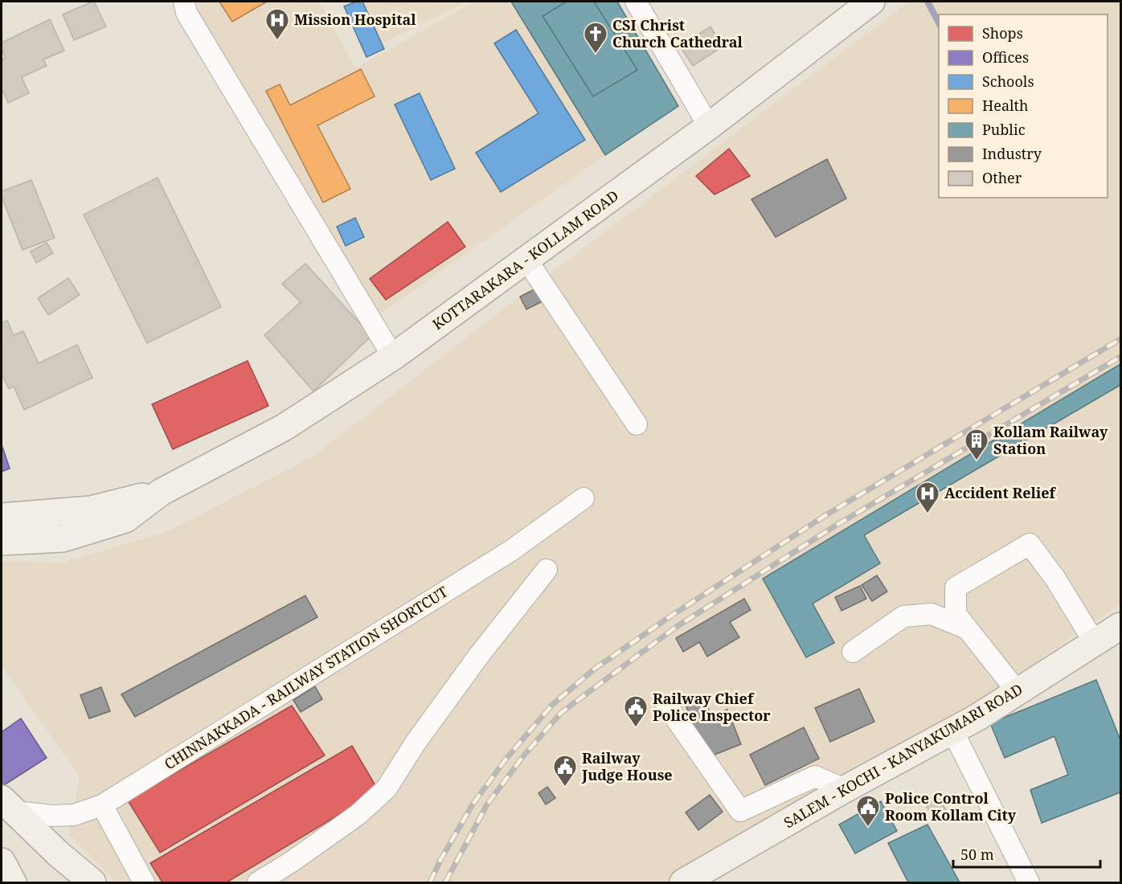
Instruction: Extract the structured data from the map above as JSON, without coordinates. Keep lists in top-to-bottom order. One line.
{"streets":{"main road":["KOTTARAKARA - KOLLAM ROAD","SALEM - KOCHI - KANYAKUMARI ROAD"],"street":["CHINNAKKADA - RAILWAY STATION SHORTCUT"]},"places":{"hospital":["Mission Hospital","Accident Relief"],"church":["CSI Christ Church Cathedral"],"building":["Kollam Railway Station"],"public building":["Railway Chief Police Inspector","Railway Judge House","Police Control Room Kollam City"]},"legend":["Shops","Offices","Schools","Health","Public","Industry","Other"],"scale_bar":"50 m"}
